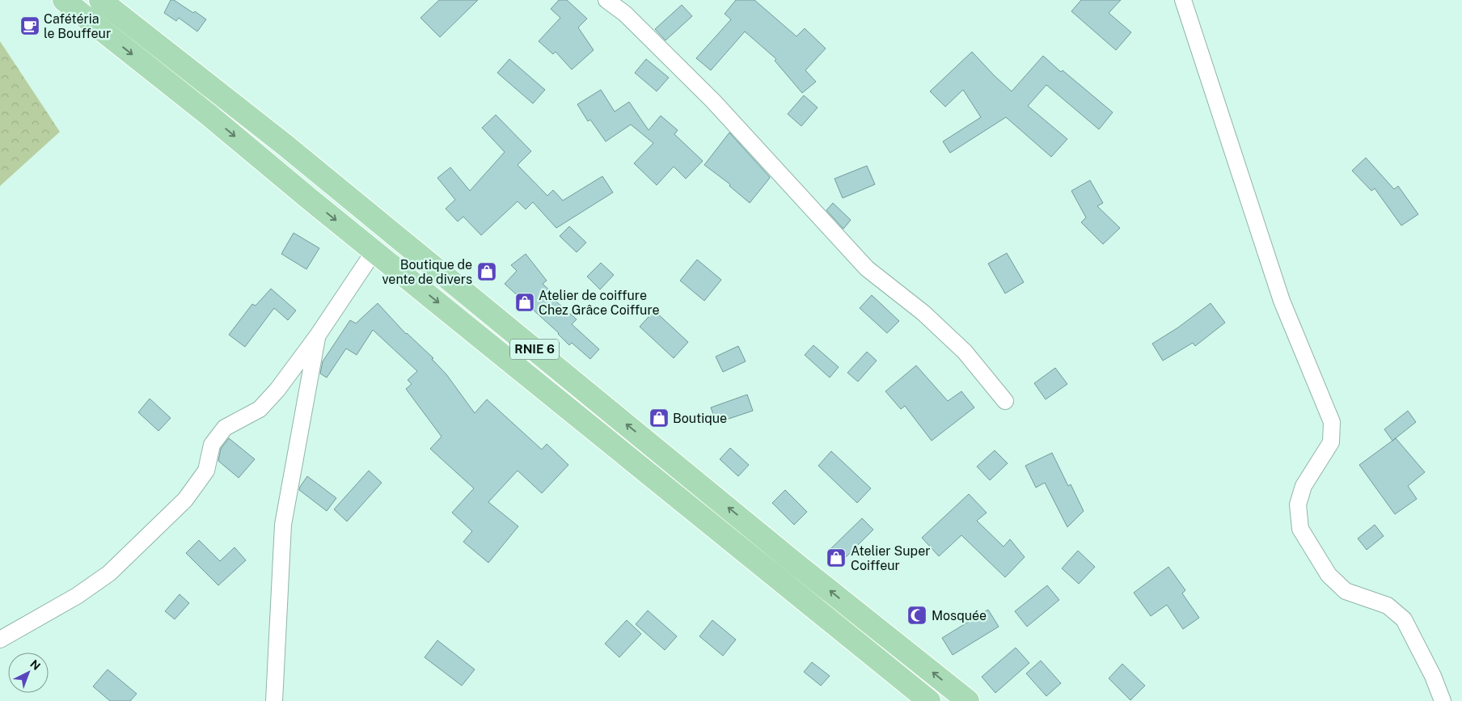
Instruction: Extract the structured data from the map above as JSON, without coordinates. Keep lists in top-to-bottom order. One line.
{"streets":{"main road":["RNIE 6"]},"places":{"cafe":["Cafétéria le Bouffeur"],"shop":["Boutique de vente de divers","Atelier de coiffure Chez Grâce Coiffure","Boutique","Atelier Super Coiffeur"],"mosque":["Mosquée"]},"north":"top right"}
